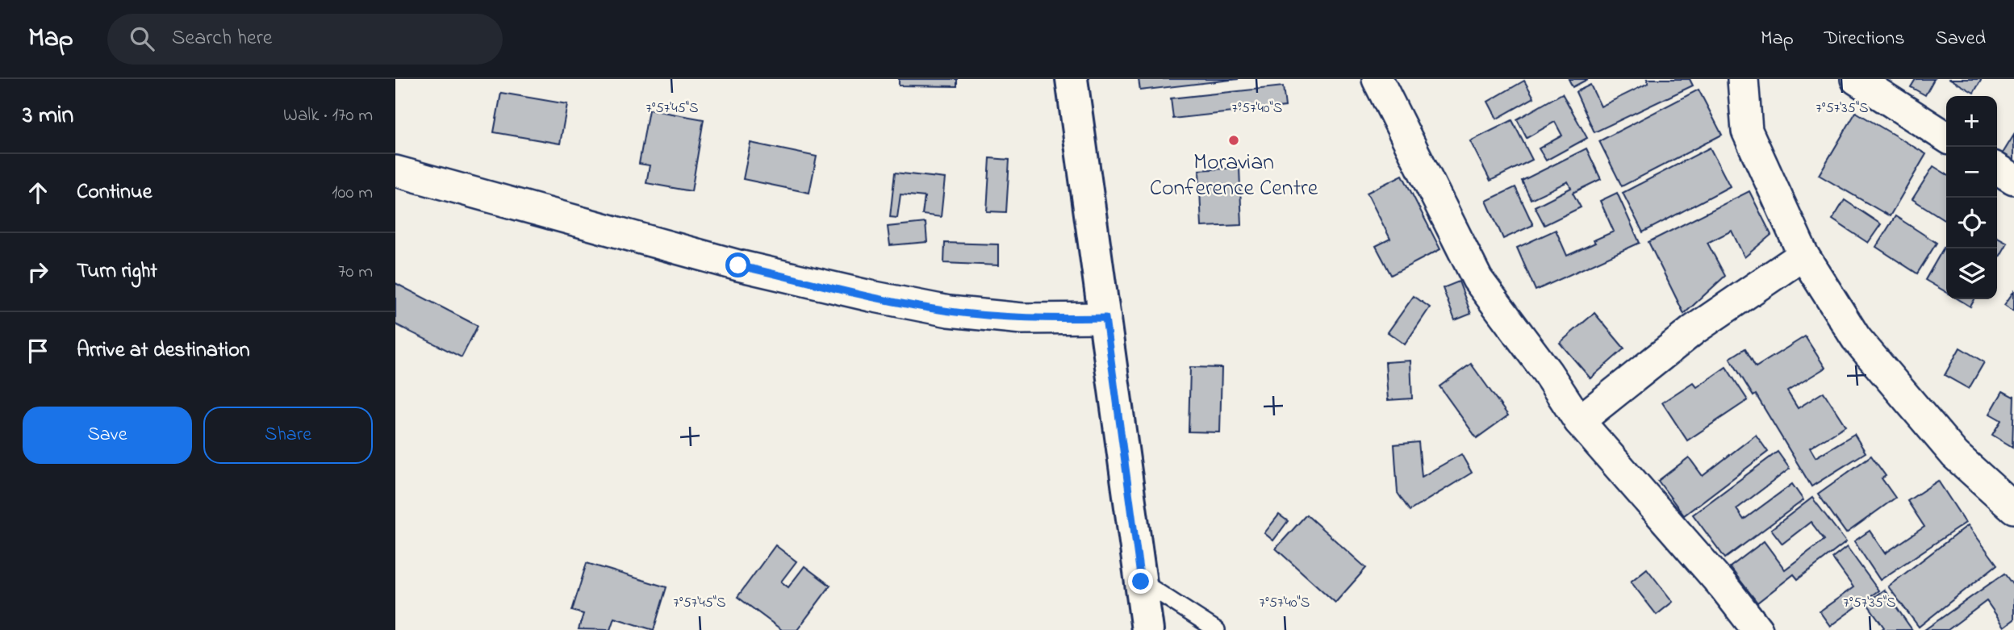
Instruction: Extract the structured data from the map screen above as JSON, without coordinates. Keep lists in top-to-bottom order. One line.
{"places":["Moravian Conference Centre"],"page":{"header":"Map","search":"Search here","nav":["Map","Directions","Saved"],"heading":["3 min","Walk · 170 m"],"map_buttons":["+","−"],"list":[["Continue","100 m"],["Turn right","70 m"],"Arrive at destination"],"buttons":["Save","Share"]},"coordinates":["7°57'45\"S","7°57'40\"S","7°57'35\"S"]}
